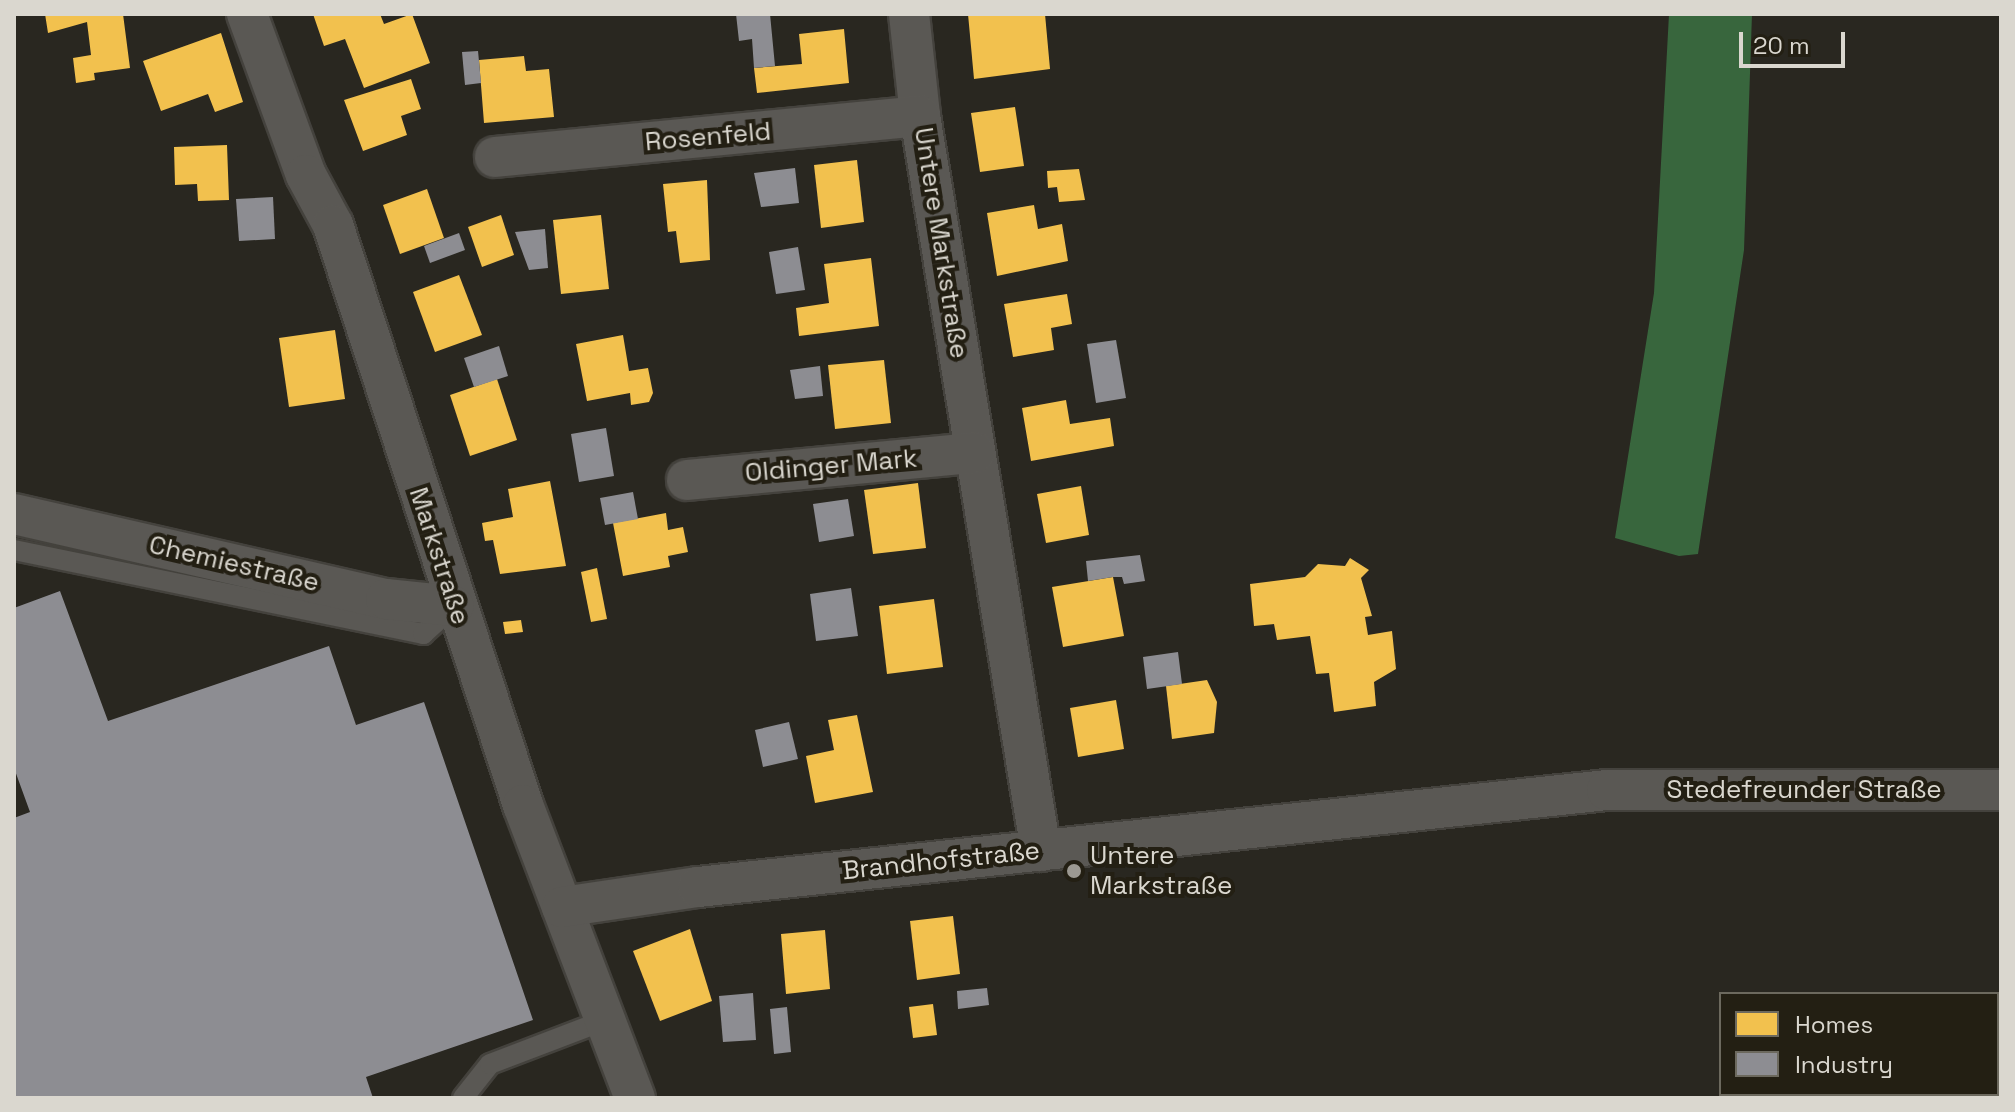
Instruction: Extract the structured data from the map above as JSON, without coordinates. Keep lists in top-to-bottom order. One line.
{"streets":{"street":["Rosenfeld","Untere Markstraße","Oldinger Mark","Markstraße","Chemiestraße","Stedefreunder Straße","Brandhofstraße"]},"crossings":[["Rosenfeld","Untere Markstraße"],["Untere Markstraße","Oldinger Mark"],["Untere Markstraße","Brandhofstraße"],["Markstraße","Chemiestraße"],["Markstraße","Brandhofstraße"],["Stedefreunder Straße","Brandhofstraße"]],"places":["Untere Markstraße"],"legend":["Homes","Industry"],"scale_bar":"20 m"}
